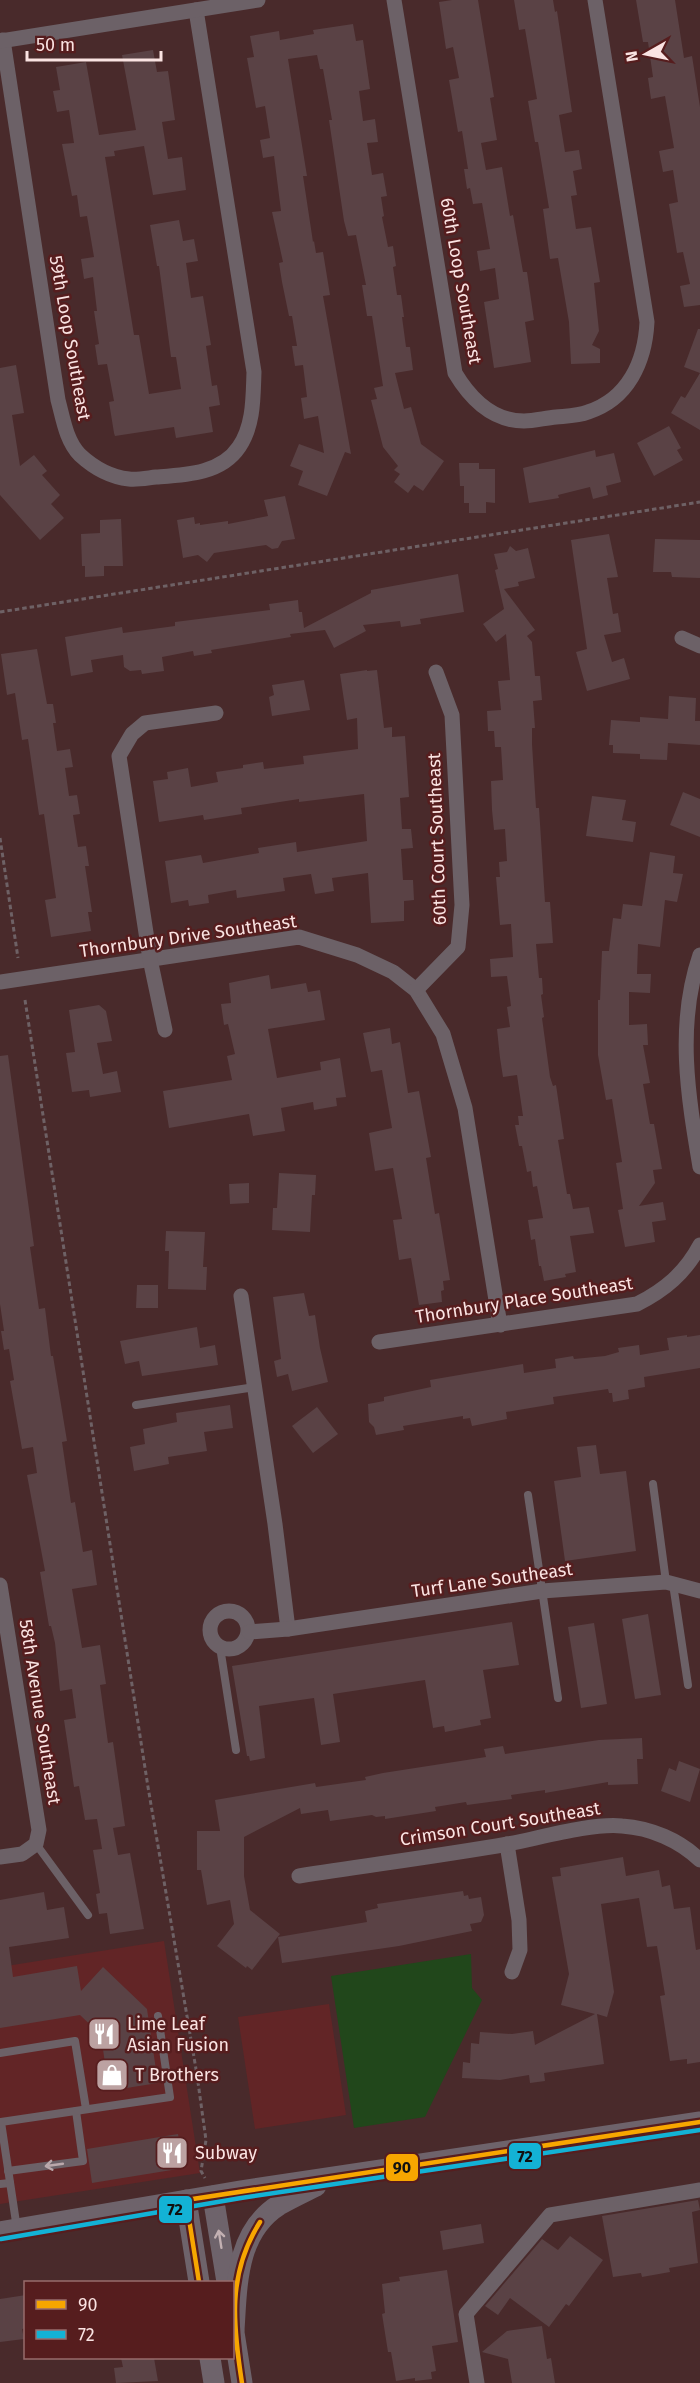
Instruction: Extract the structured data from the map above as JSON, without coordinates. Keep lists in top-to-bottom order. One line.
{"streets":{"street":["60th Loop Southeast","59th Loop Southeast","60th Court Southeast","Thornbury Drive Southeast","Thornbury Place Southeast","Turf Lane Southeast","58th Avenue Southeast","Crimson Court Southeast"]},"crossings":[["60th Court Southeast","Thornbury Drive Southeast"],["Thornbury Drive Southeast","Thornbury Place Southeast"]],"places":{"restaurant":["Lime Leaf Asian Fusion","Subway"],"shop":["T Brothers"]},"lines":["transit line 90","transit line 72"],"legend":["90","72"],"scale_bar":"50 m","north":"left"}
